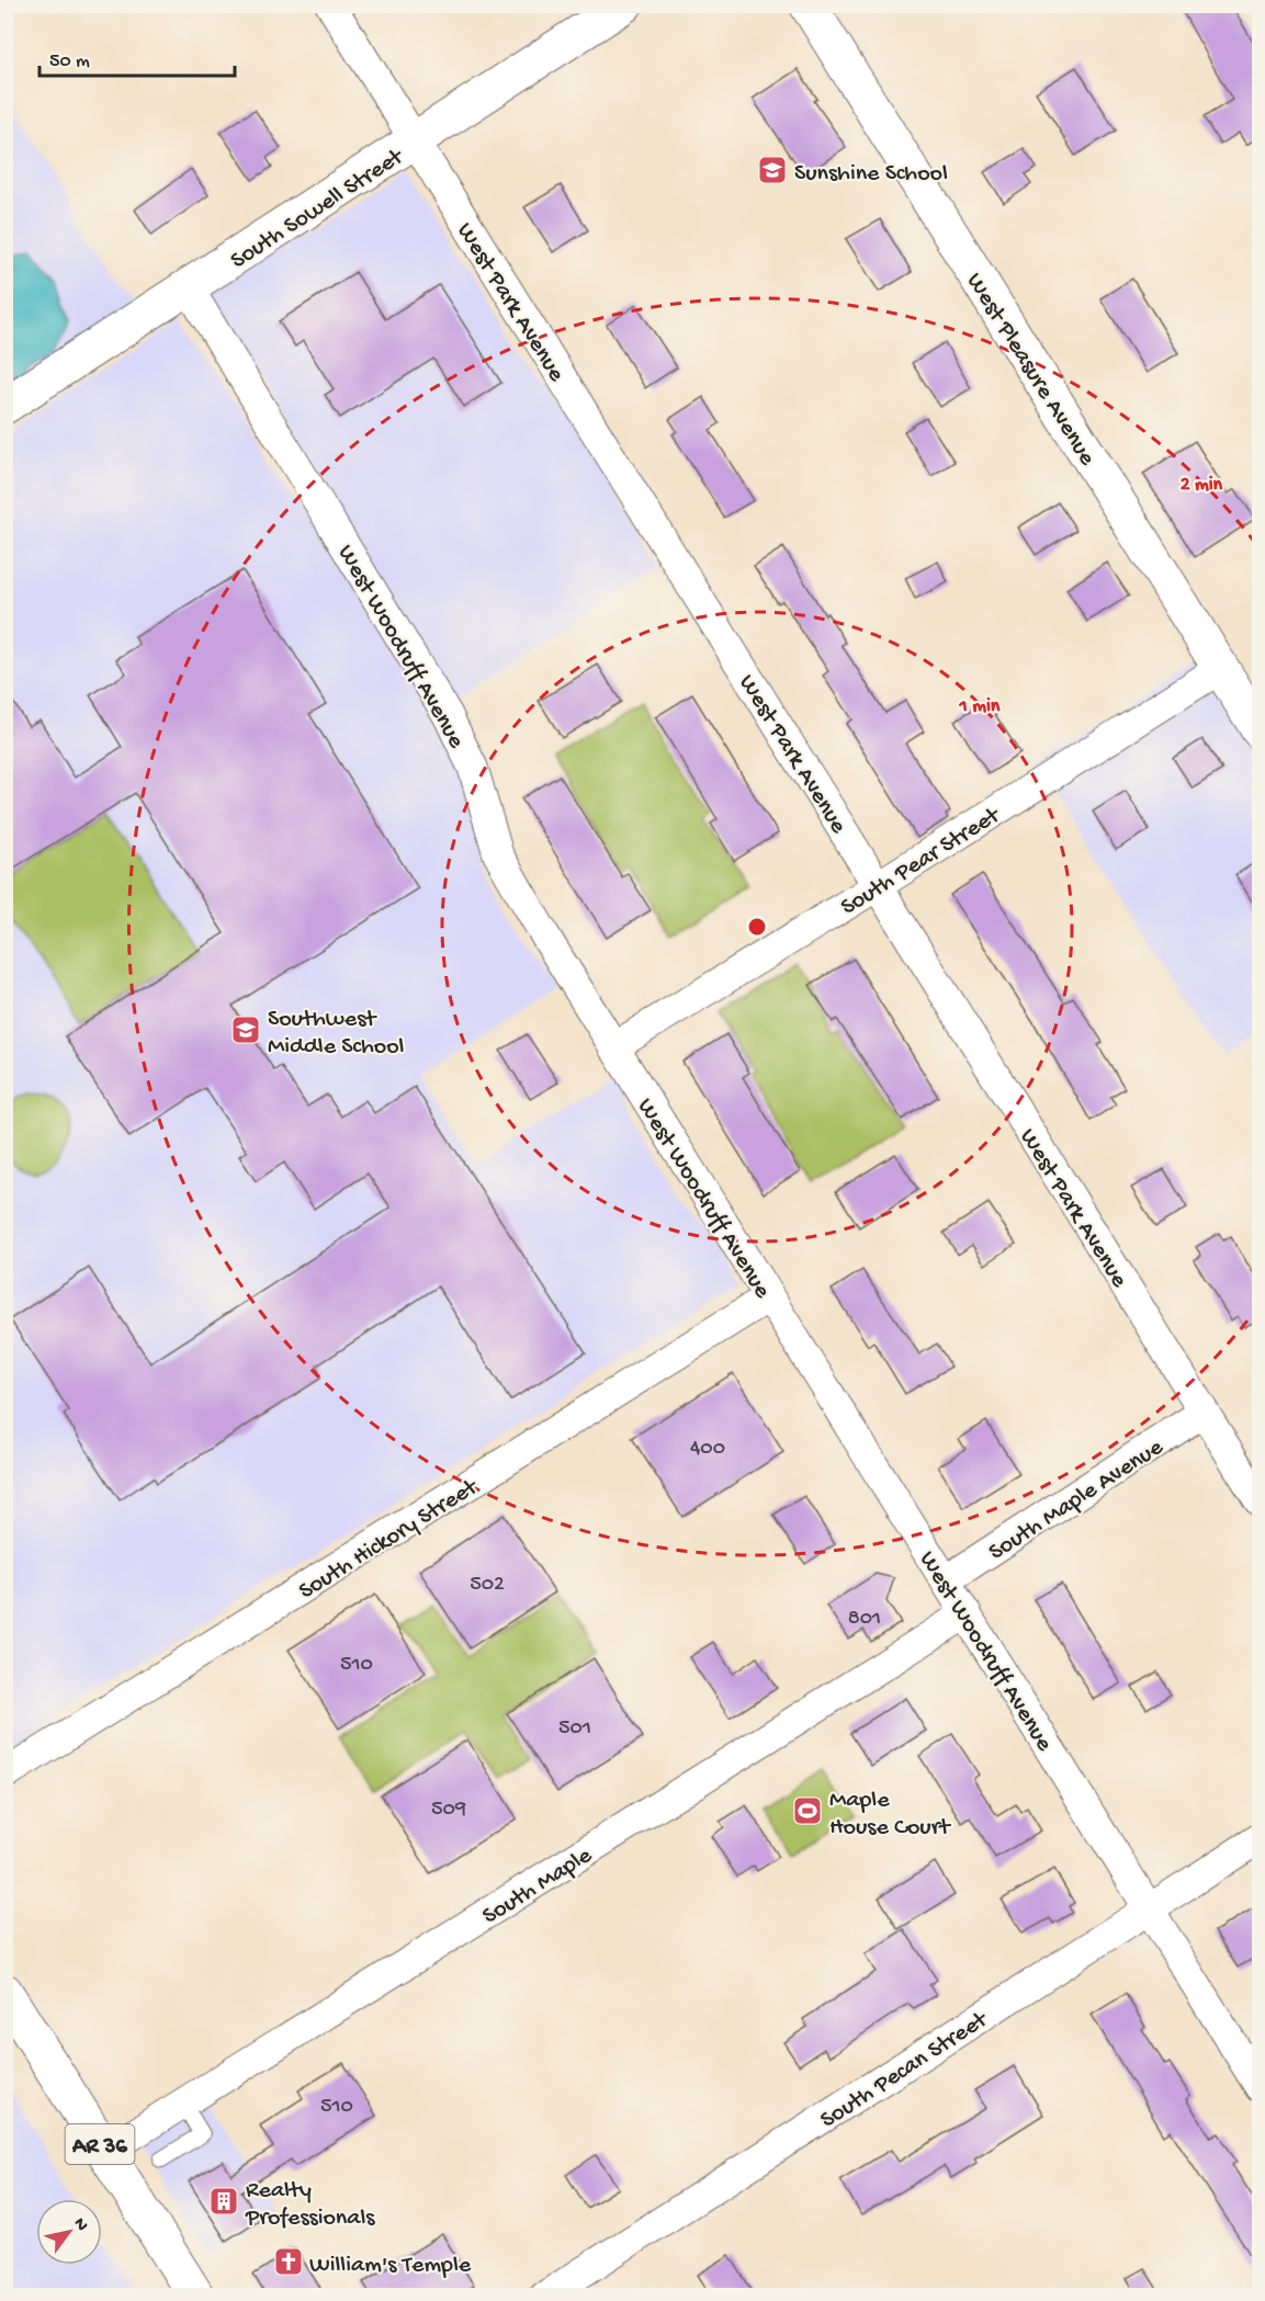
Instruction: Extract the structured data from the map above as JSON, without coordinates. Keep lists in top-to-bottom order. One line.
{"streets":{"street":["South Sowell Street","West Park Avenue","West Pleasure Avenue","West Woodruff Avenue","South Pear Street","South Maple Avenue","South Hickory Street","South Maple","South Pecan Street","AR 36"]},"crossings":[["South Sowell Street","West Park Avenue"],["South Sowell Street","West Woodruff Avenue"],["West Park Avenue","South Pear Street"],["West Park Avenue","South Maple Avenue"],["West Pleasure Avenue","South Pear Street"],["West Woodruff Avenue","South Pear Street"],["West Woodruff Avenue","South Maple Avenue"],["West Woodruff Avenue","South Hickory Street"],["West Woodruff Avenue","South Maple"],["West Woodruff Avenue","South Pecan Street"],["South Maple","AR 36"]],"places":{"school or university":["Sunshine School","Southwest Middle School"],"sports":["Maple House Court"],"building":["Realty Professionals"],"church":["William's Temple"]},"house_numbers":["400","502","801","510","501","509","510"],"scale_bar":"50 m","north":"top right","rings":["2 min","1 min"]}
